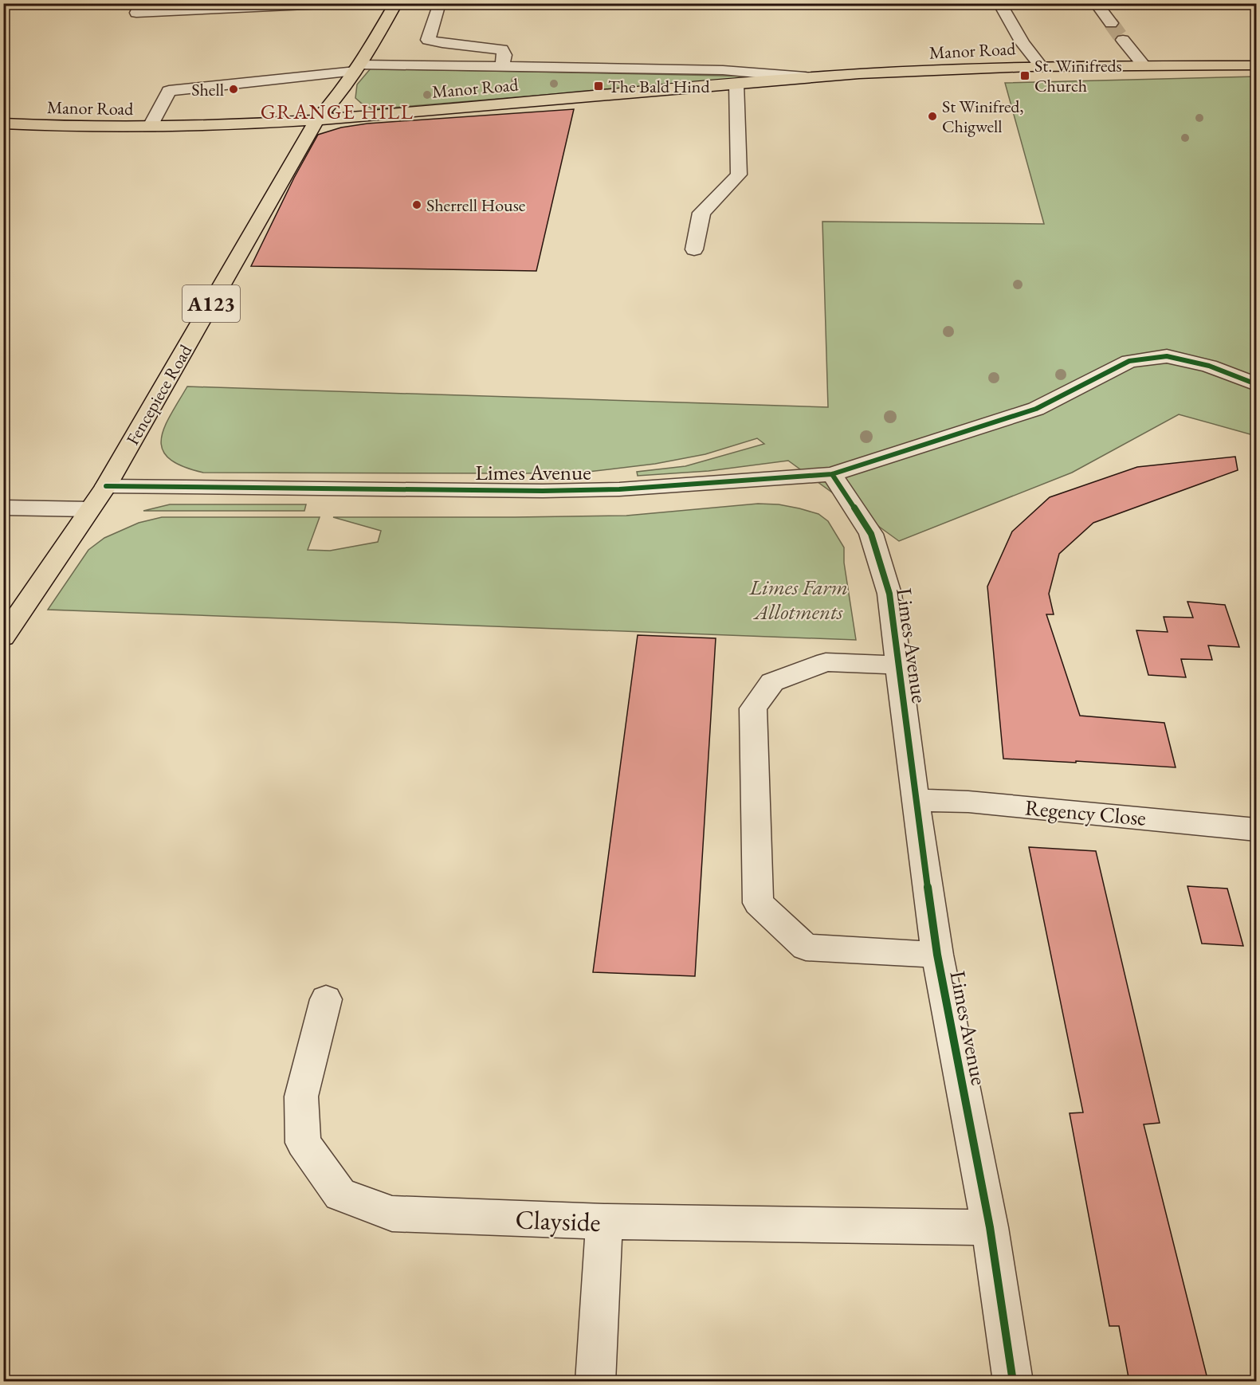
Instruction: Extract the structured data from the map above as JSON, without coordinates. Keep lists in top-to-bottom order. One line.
{"streets":{"main road":["Manor Road","A123","Fencepiece Road"],"street":["Limes Avenue","Regency Close","Clayside"]},"crossings":[["Manor Road","A123"],["Manor Road","Fencepiece Road"],["A123","Fencepiece Road"],["Fencepiece Road","Limes Avenue"],["Limes Avenue","Regency Close"],["Limes Avenue","Clayside"]],"districts":["GRANGE HILL"],"parks":["Limes Farm Allotments"],"places":{"transit":["St. Winifreds Church","The Bald Hind"],"other":["Shell","St Winifred, Chigwell","Sherrell House"]}}
